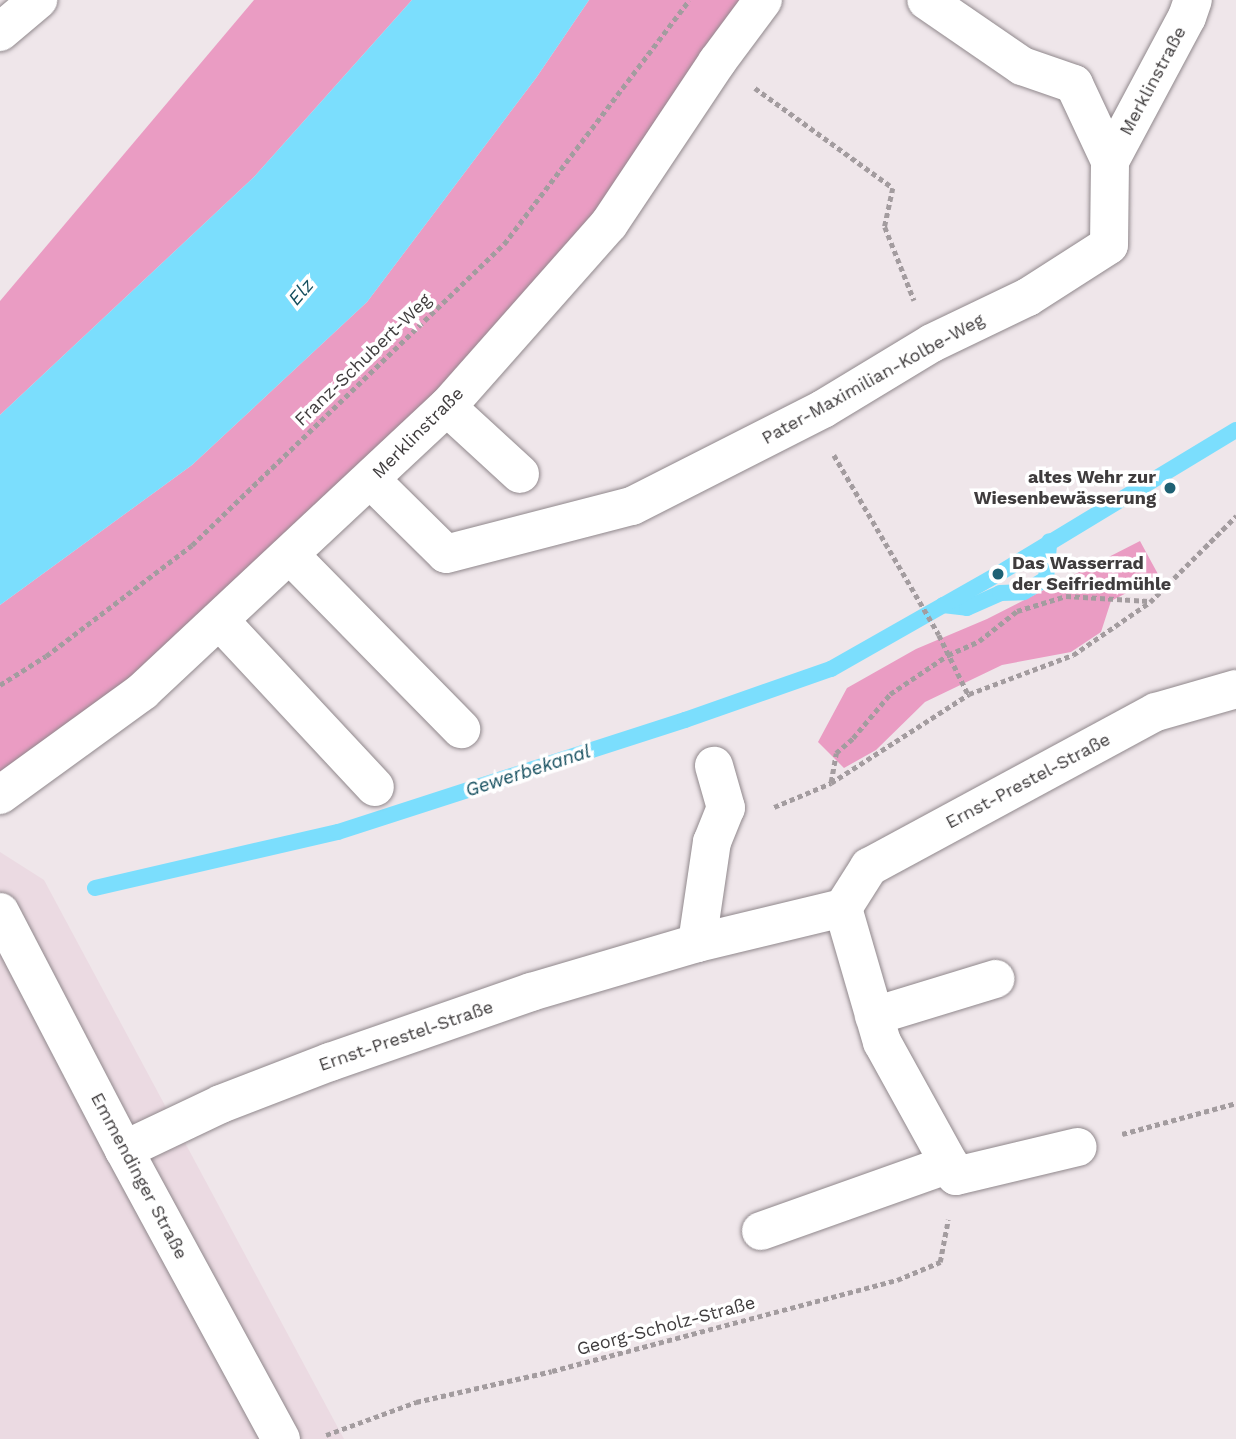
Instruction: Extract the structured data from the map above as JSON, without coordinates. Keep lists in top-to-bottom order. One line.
{"streets":{"street":["Merklinstraße","Pater-Maximilian-Kolbe-Weg","Ernst-Prestel-Straße","Emmendinger Straße"],"path":["Franz-Schubert-Weg","Georg-Scholz-Straße"]},"crossings":[["Merklinstraße","Pater-Maximilian-Kolbe-Weg"],["Ernst-Prestel-Straße","Emmendinger Straße"]],"water":["Elz","Gewerbekanal"],"places":["altes Wehr zur Wiesenbewässerung","Das Wasserrad der Seifriedmühle"]}
